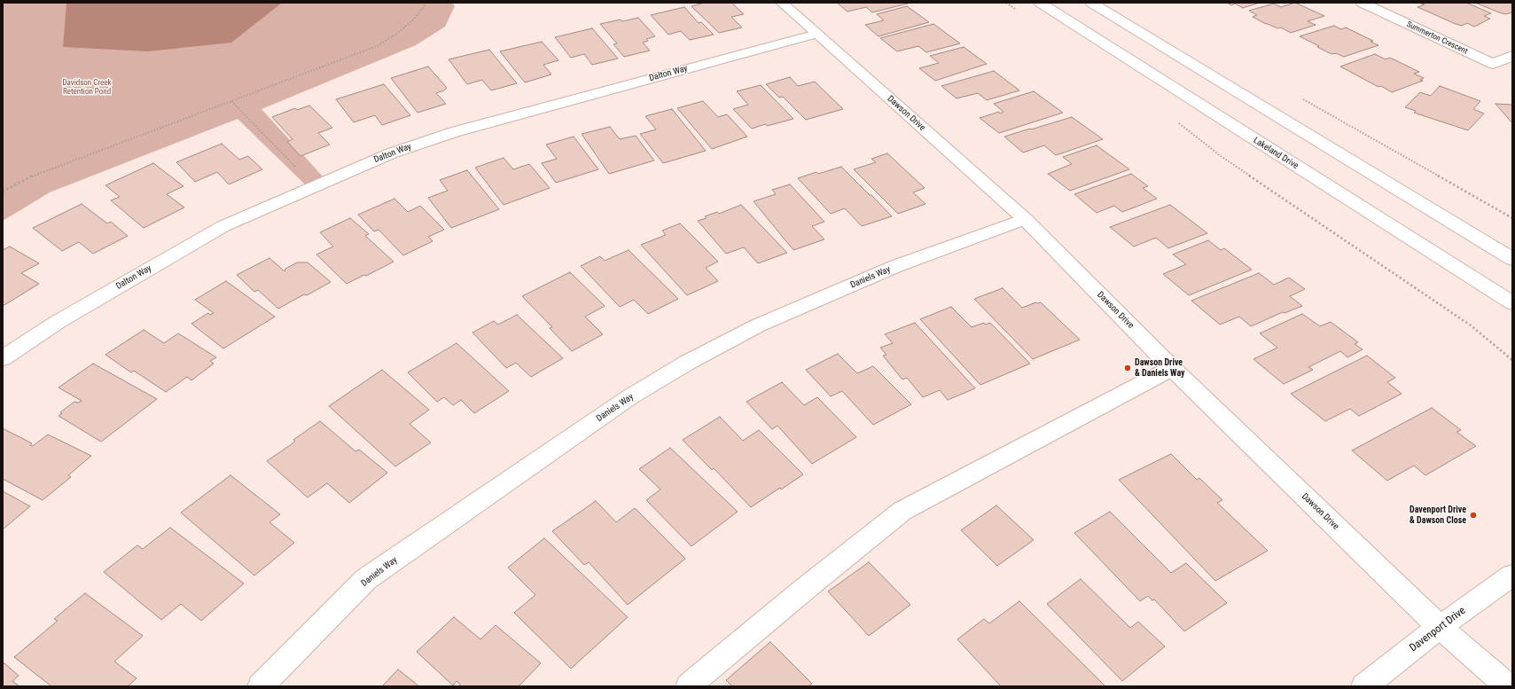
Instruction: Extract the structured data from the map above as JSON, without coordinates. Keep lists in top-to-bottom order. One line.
{"streets":{"street":["Summerton Crescent","Dalton Way","Dawson Drive","Lakeland Drive","Daniels Way","Davenport Drive"]},"crossings":[["Dalton Way","Dawson Drive"],["Dawson Drive","Daniels Way"],["Dawson Drive","Davenport Drive"]],"parks":["Davidson Creek Retention Pond"],"places":["Dawson Drive & Daniels Way","Davenport Drive & Dawson Close"]}
